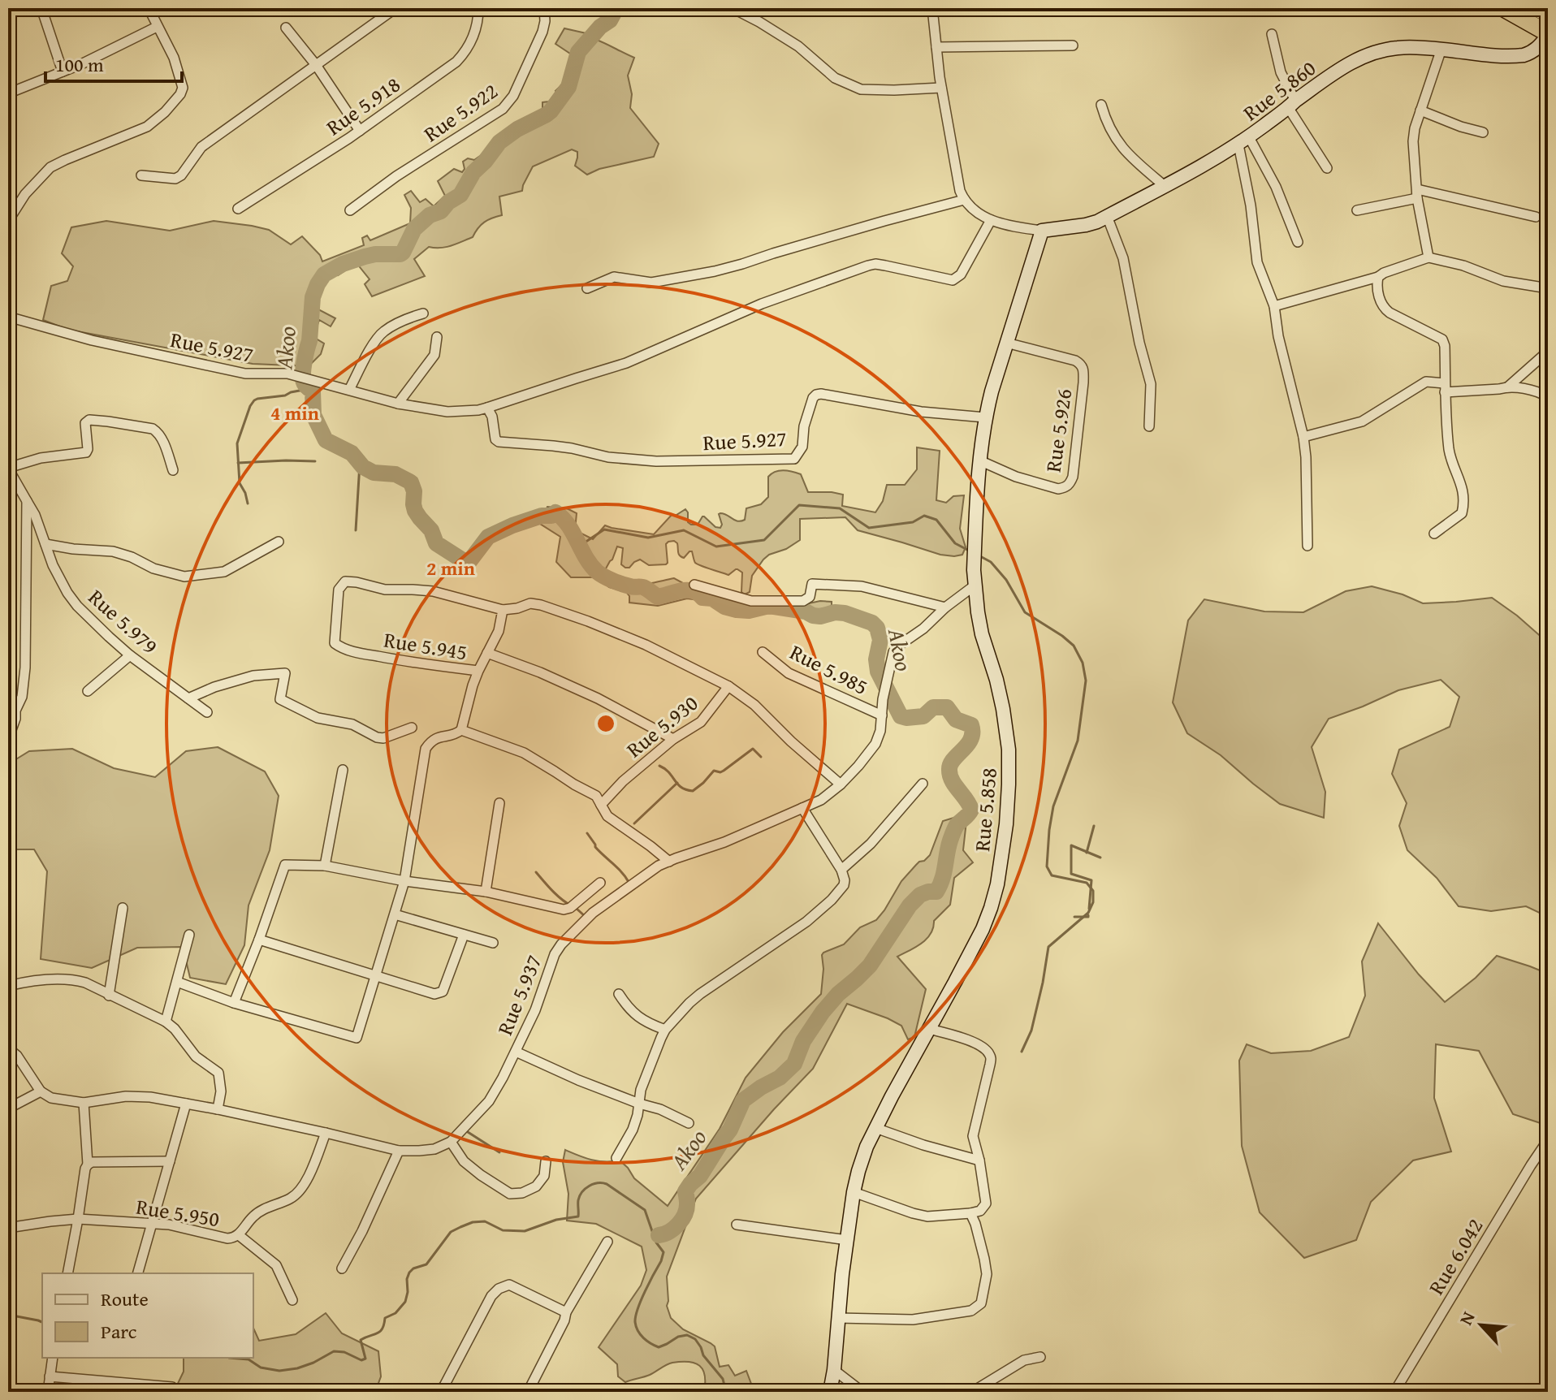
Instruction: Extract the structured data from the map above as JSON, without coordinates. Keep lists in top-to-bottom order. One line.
{"streets":{"street":["Rue 5.860","Rue 5.918","Rue 5.922","Rue 5.927","Rue 5.926","Rue 5.979","Rue 5.945","Rue 5.985","Rue 5.930","Rue 5.858","Rue 5.937","Rue 5.950","Rue 6.042"]},"crossings":[["Rue 5.860","Rue 5.858"],["Rue 5.927","Rue 5.858"],["Rue 5.926","Rue 5.858"],["Rue 5.985","Rue 5.937"],["Rue 5.858","Rue 5.937"]],"water":["Akoo"],"legend":["Route","Parc"],"scale_bar":"100 m","north":"top left","rings":["4 min","2 min"]}
